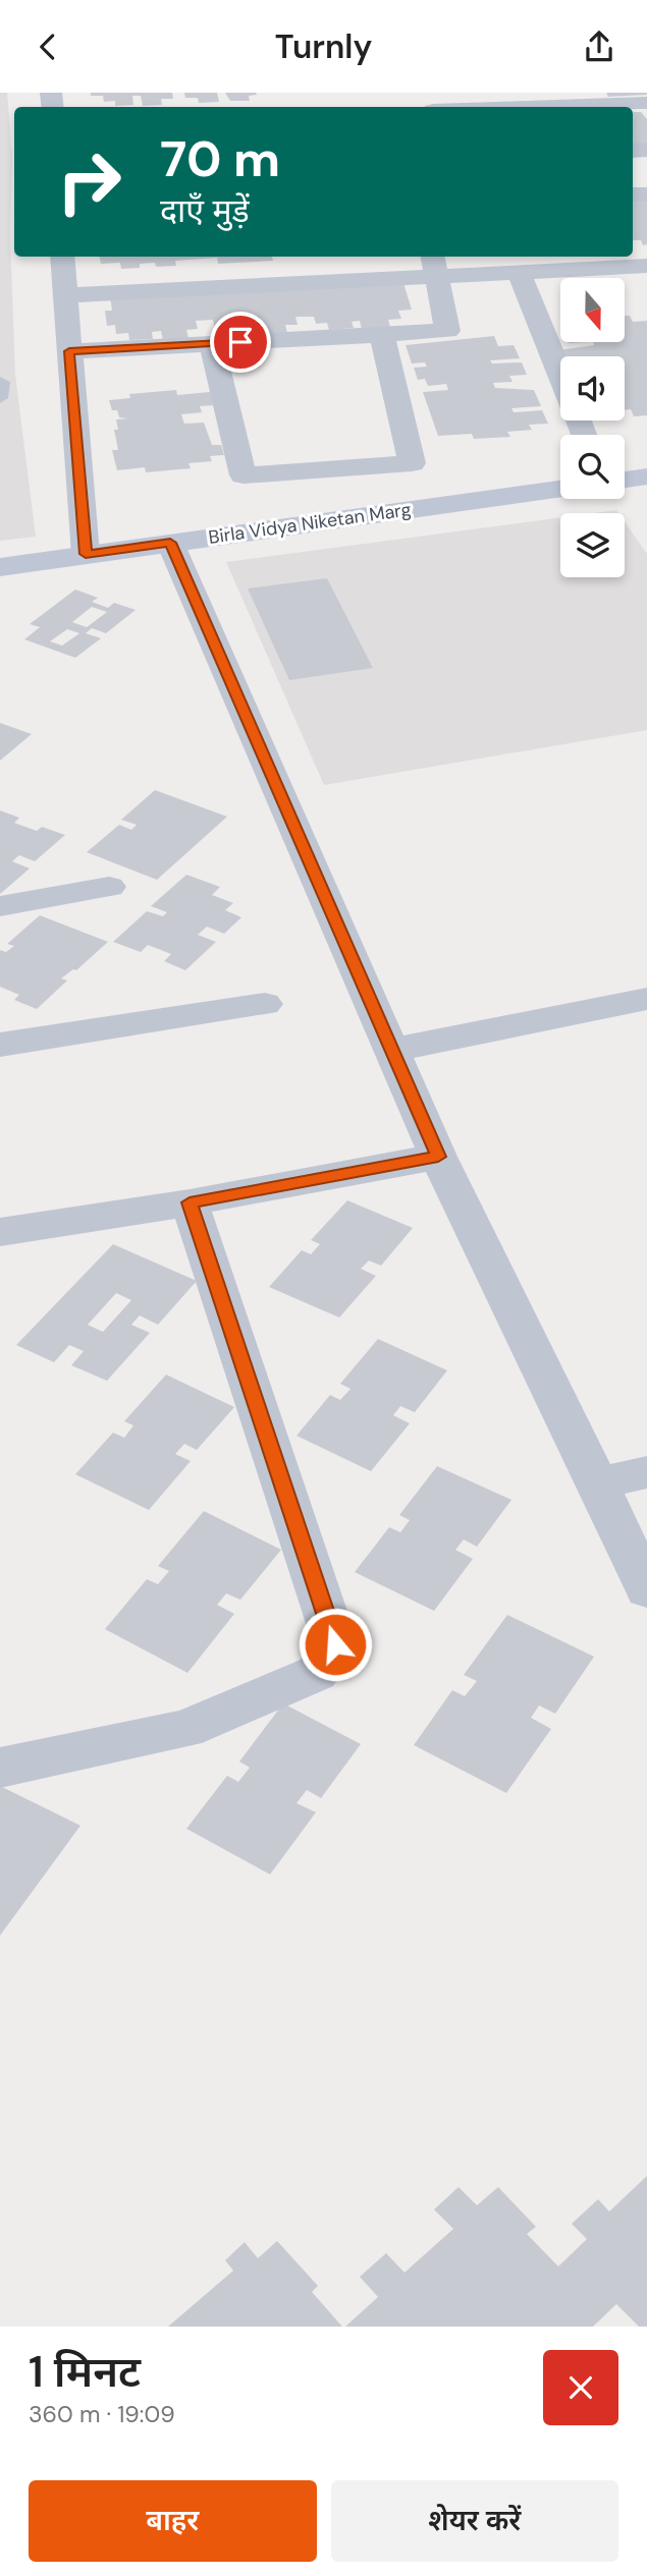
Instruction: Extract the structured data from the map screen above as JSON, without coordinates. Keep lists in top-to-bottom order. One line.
{"streets":{"street":["Birla Vidya Niketan Marg"]},"north":"bottom","page":{"header":"Turnly","turn":["70 m","दाएँ मुड़ें"],"heading":["1 मिनट","360 m · 19:09"],"buttons":["बाहर","शेयर करें"]}}
